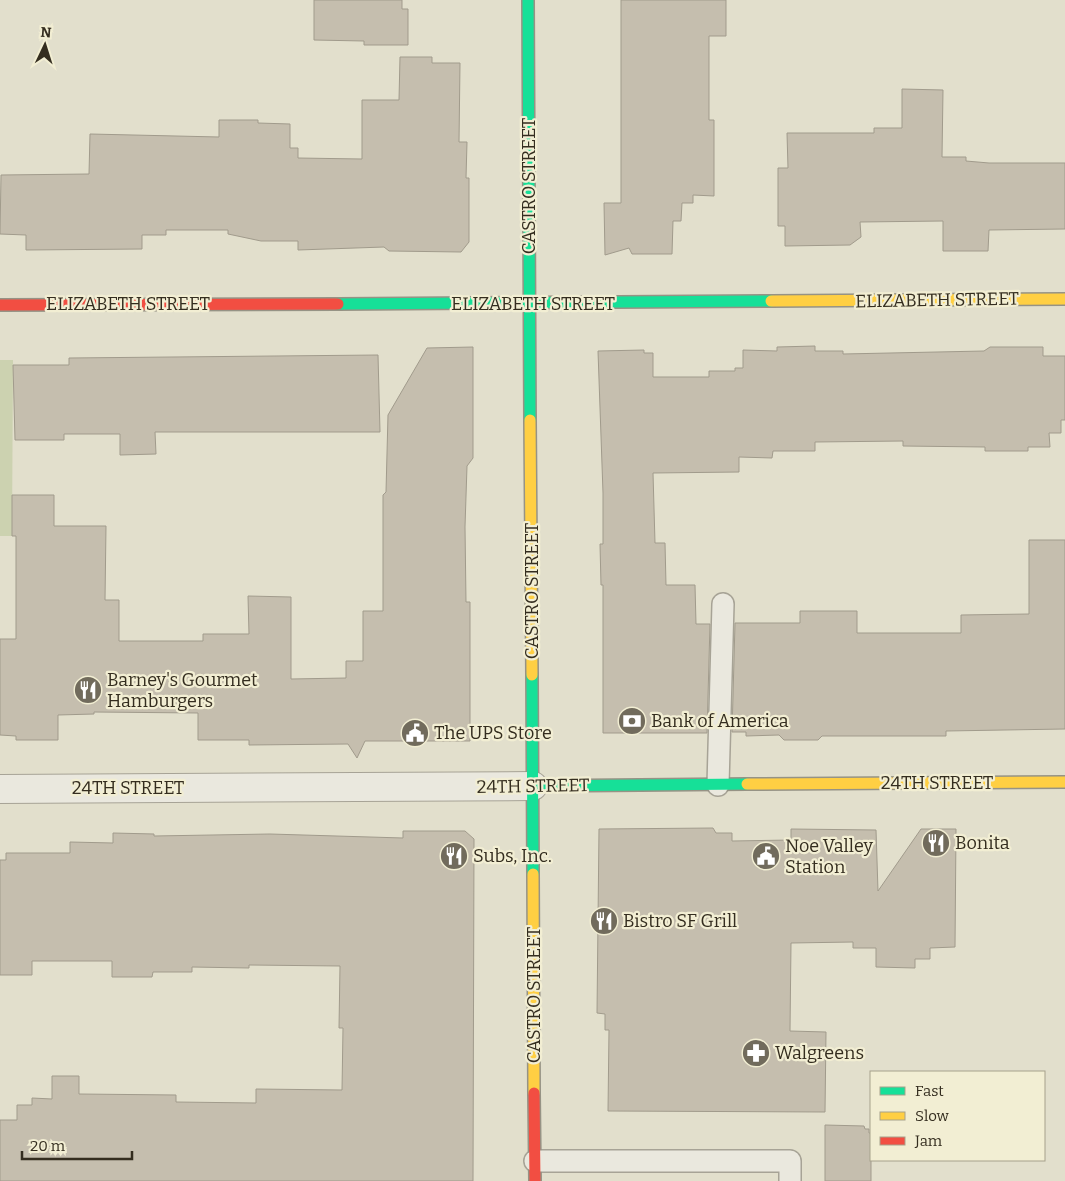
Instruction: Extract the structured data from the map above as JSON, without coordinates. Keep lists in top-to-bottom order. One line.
{"streets":{"street":["CASTRO STREET","ELIZABETH STREET","24TH STREET"]},"crossings":[["CASTRO STREET","ELIZABETH STREET"],["CASTRO STREET","24TH STREET"]],"places":{"restaurant":["Barney's Gourmet Hamburgers","Bonita","Subs, Inc.","Bistro SF Grill"],"bank":["Bank of America"],"public building":["The UPS Store","Noe Valley Station"],"pharmacy":["Walgreens"]},"legend":["Fast","Slow","Jam"],"scale_bar":"20 m","north":"top"}
